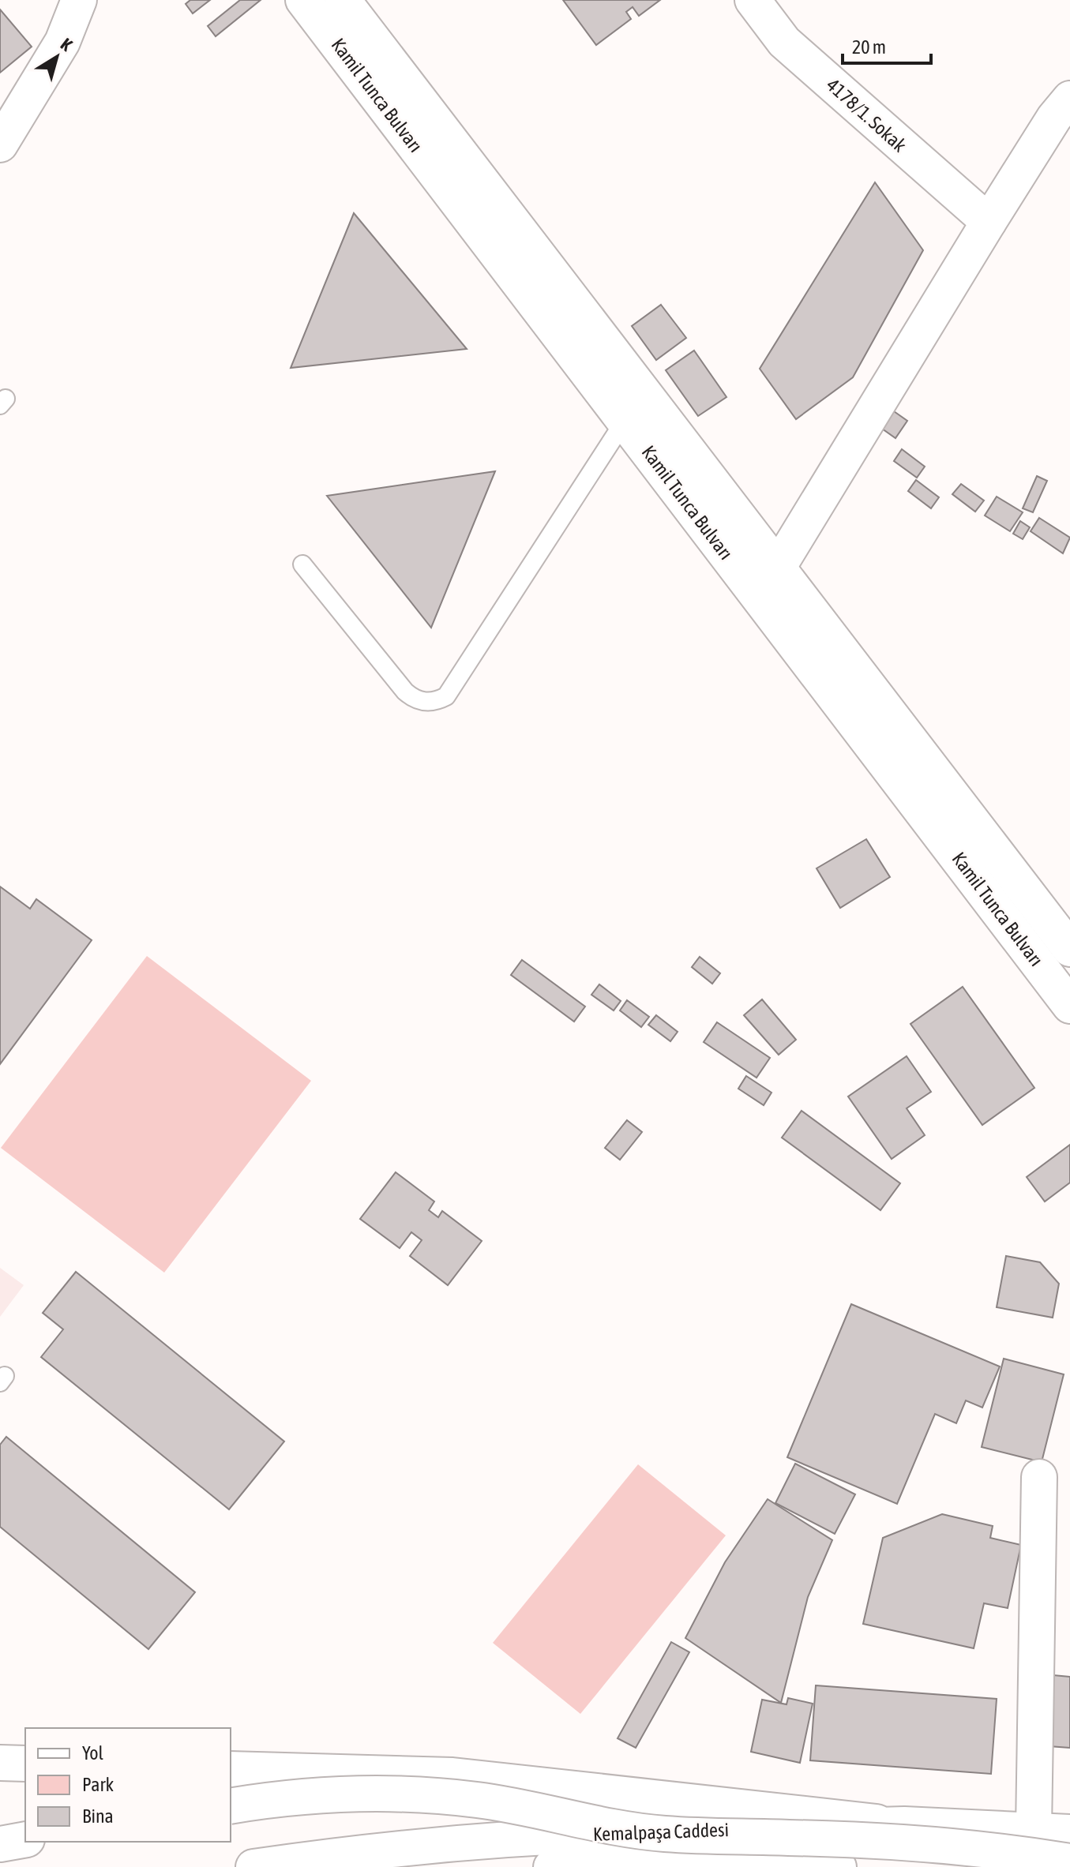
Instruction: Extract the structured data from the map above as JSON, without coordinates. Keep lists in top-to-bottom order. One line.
{"streets":{"main road":["Kamil Tunca Bulvarı","4178/1. Sokak","Kemalpaşa Caddesi"]},"legend":["Yol","Park","Bina"],"scale_bar":"20 m","north":"top right"}
